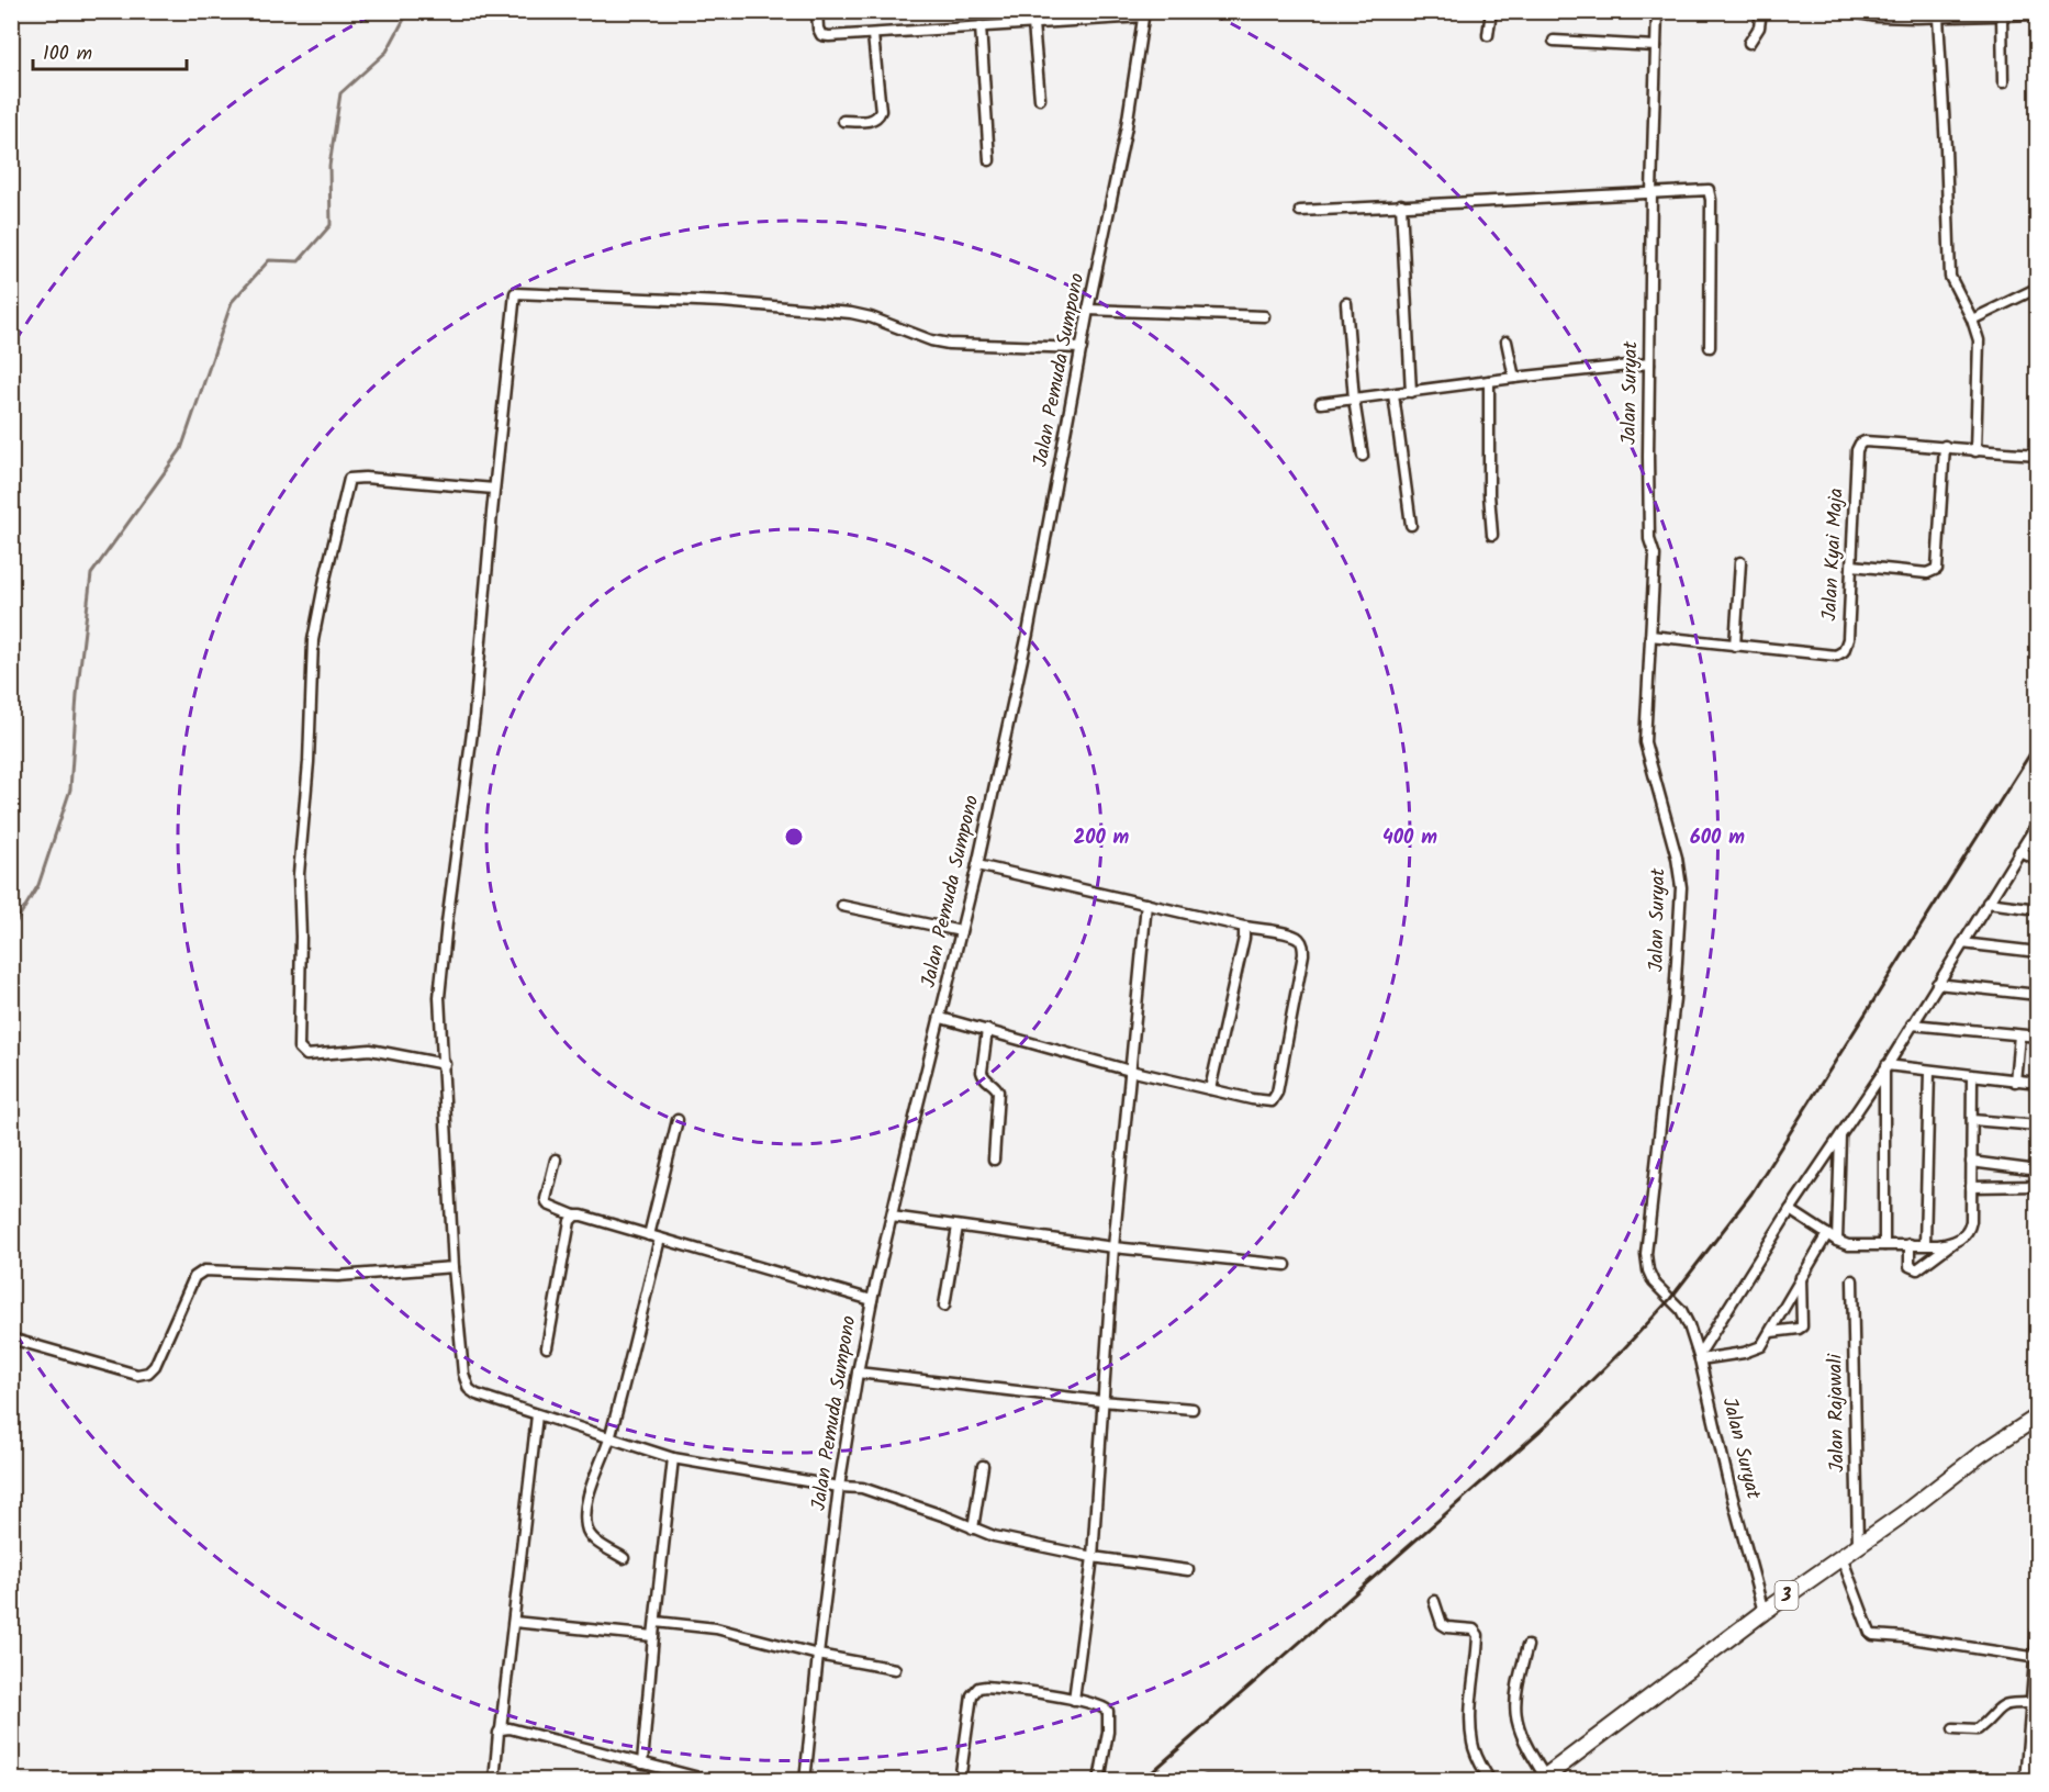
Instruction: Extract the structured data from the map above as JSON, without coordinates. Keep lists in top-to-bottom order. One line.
{"streets":{"highway":["3"],"street":["Jalan Pemuda Sumpono","Jalan Suryat","Jalan Kyai Maja","Jalan Rajawali"]},"crossings":[["Jalan Suryat","Jalan Kyai Maja"],["Jalan Suryat","3"],["Jalan Rajawali","3"]],"scale_bar":"100 m","rings":["200 m","400 m","600 m"]}
